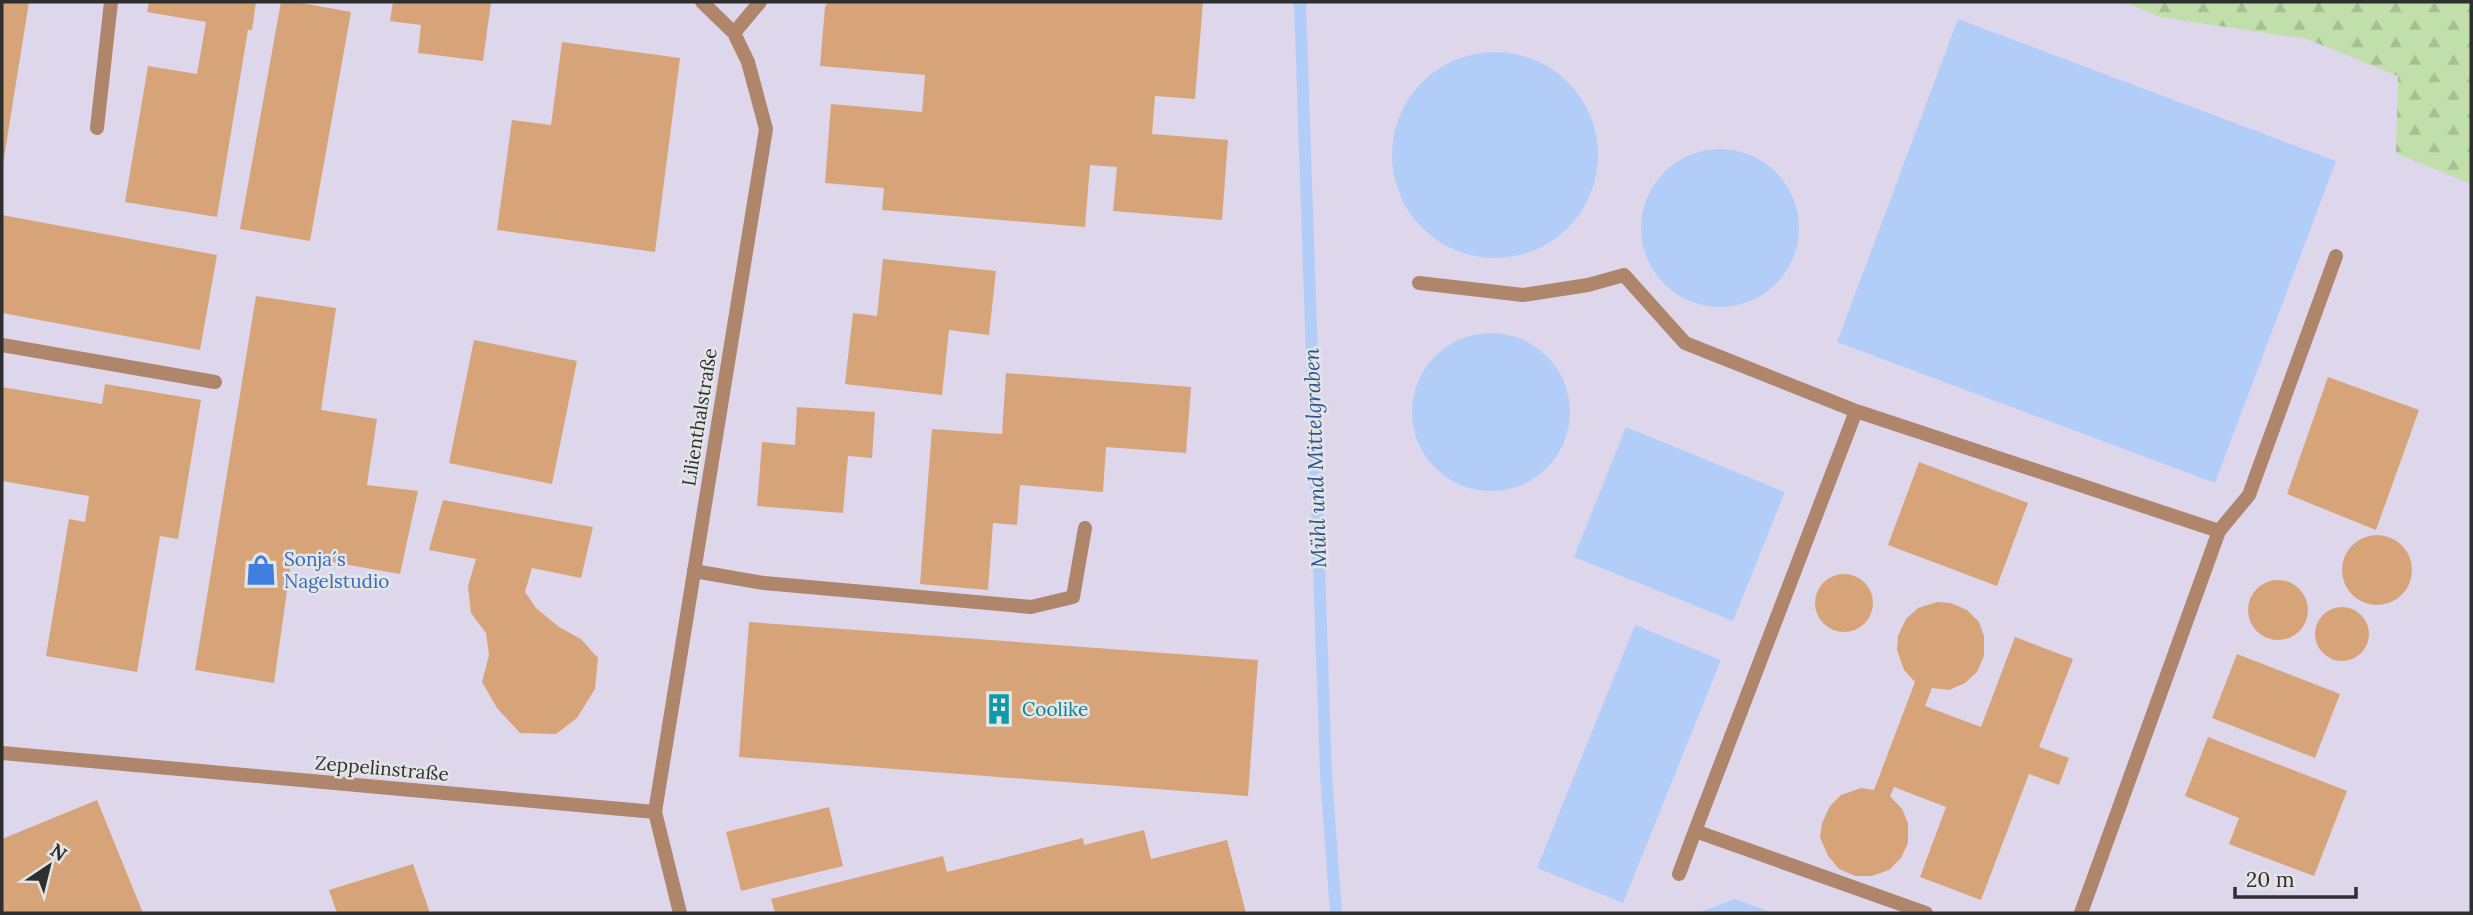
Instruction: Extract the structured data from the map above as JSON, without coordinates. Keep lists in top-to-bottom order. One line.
{"streets":{"street":["Lilienthalstraße","Zeppelinstraße"]},"crossings":[["Lilienthalstraße","Zeppelinstraße"]],"water":["Mühl und Mittelgraben"],"places":{"shop":["Sonja´s Nagelstudio"],"building":["Coolike"]},"scale_bar":"20 m","north":"top right"}
